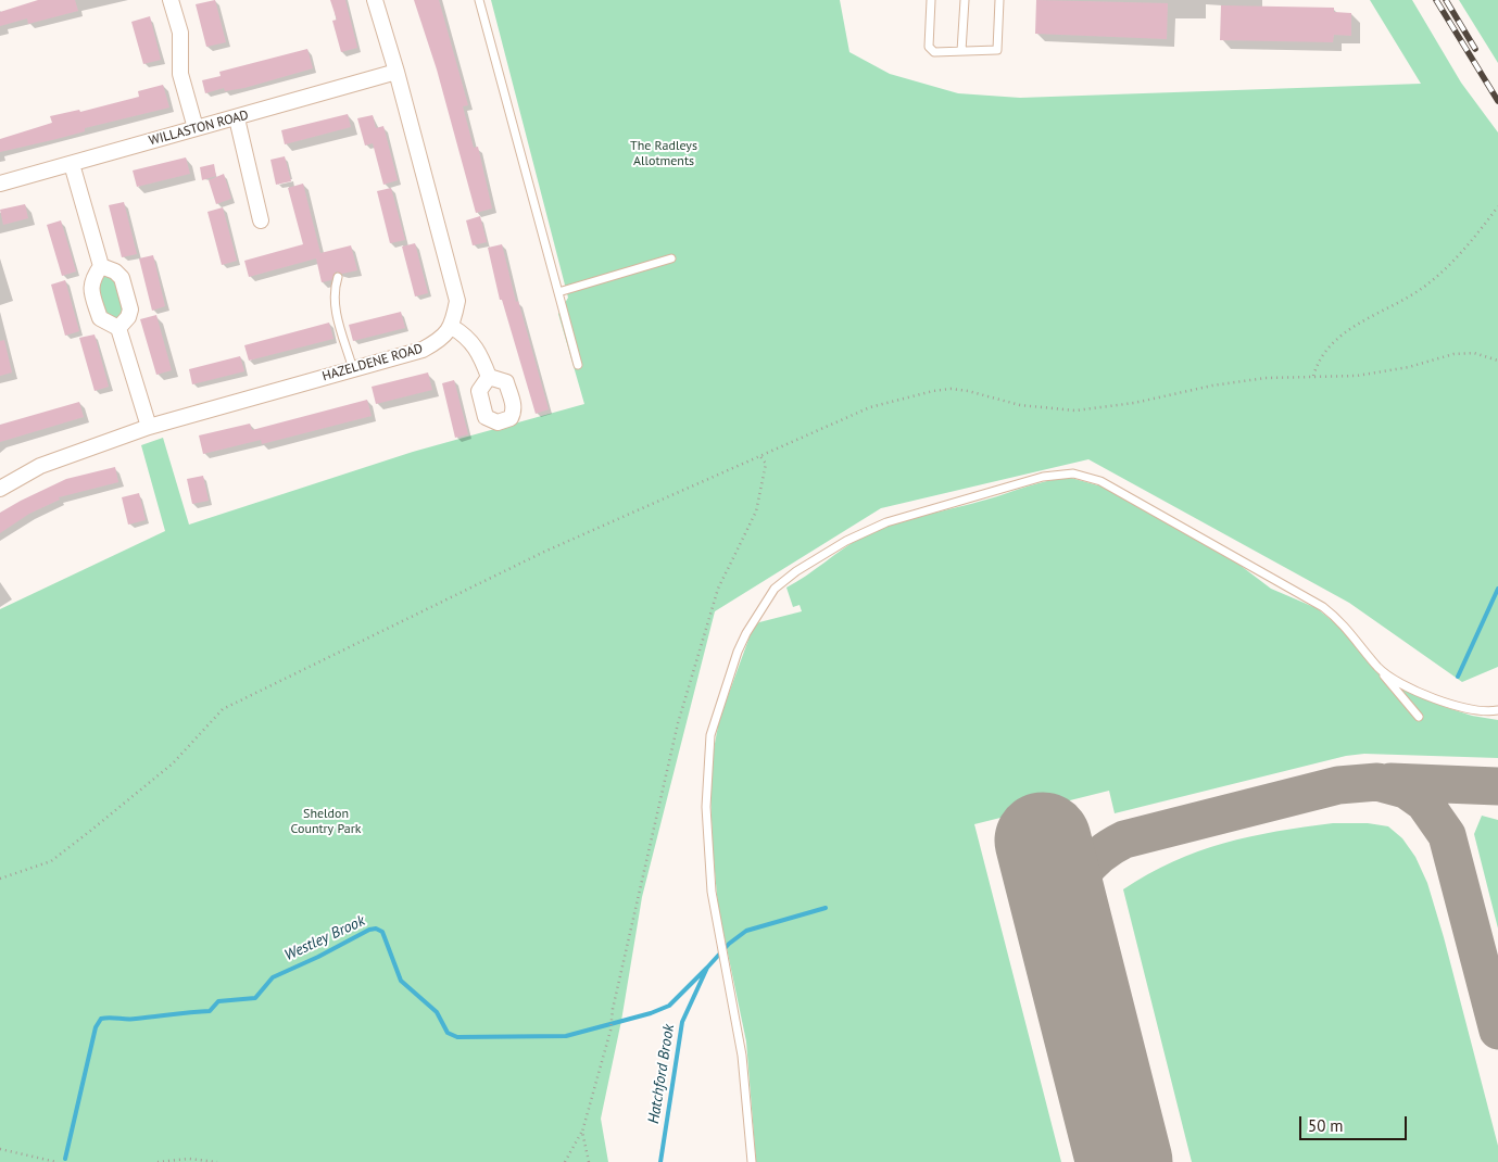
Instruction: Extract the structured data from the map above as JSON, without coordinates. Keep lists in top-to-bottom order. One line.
{"streets":{"street":["WILLASTON ROAD","HAZELDENE ROAD"]},"water":["Westley Brook","Hatchford Brook"],"parks":["The Radleys Allotments","Sheldon Country Park"],"scale_bar":"50 m"}
